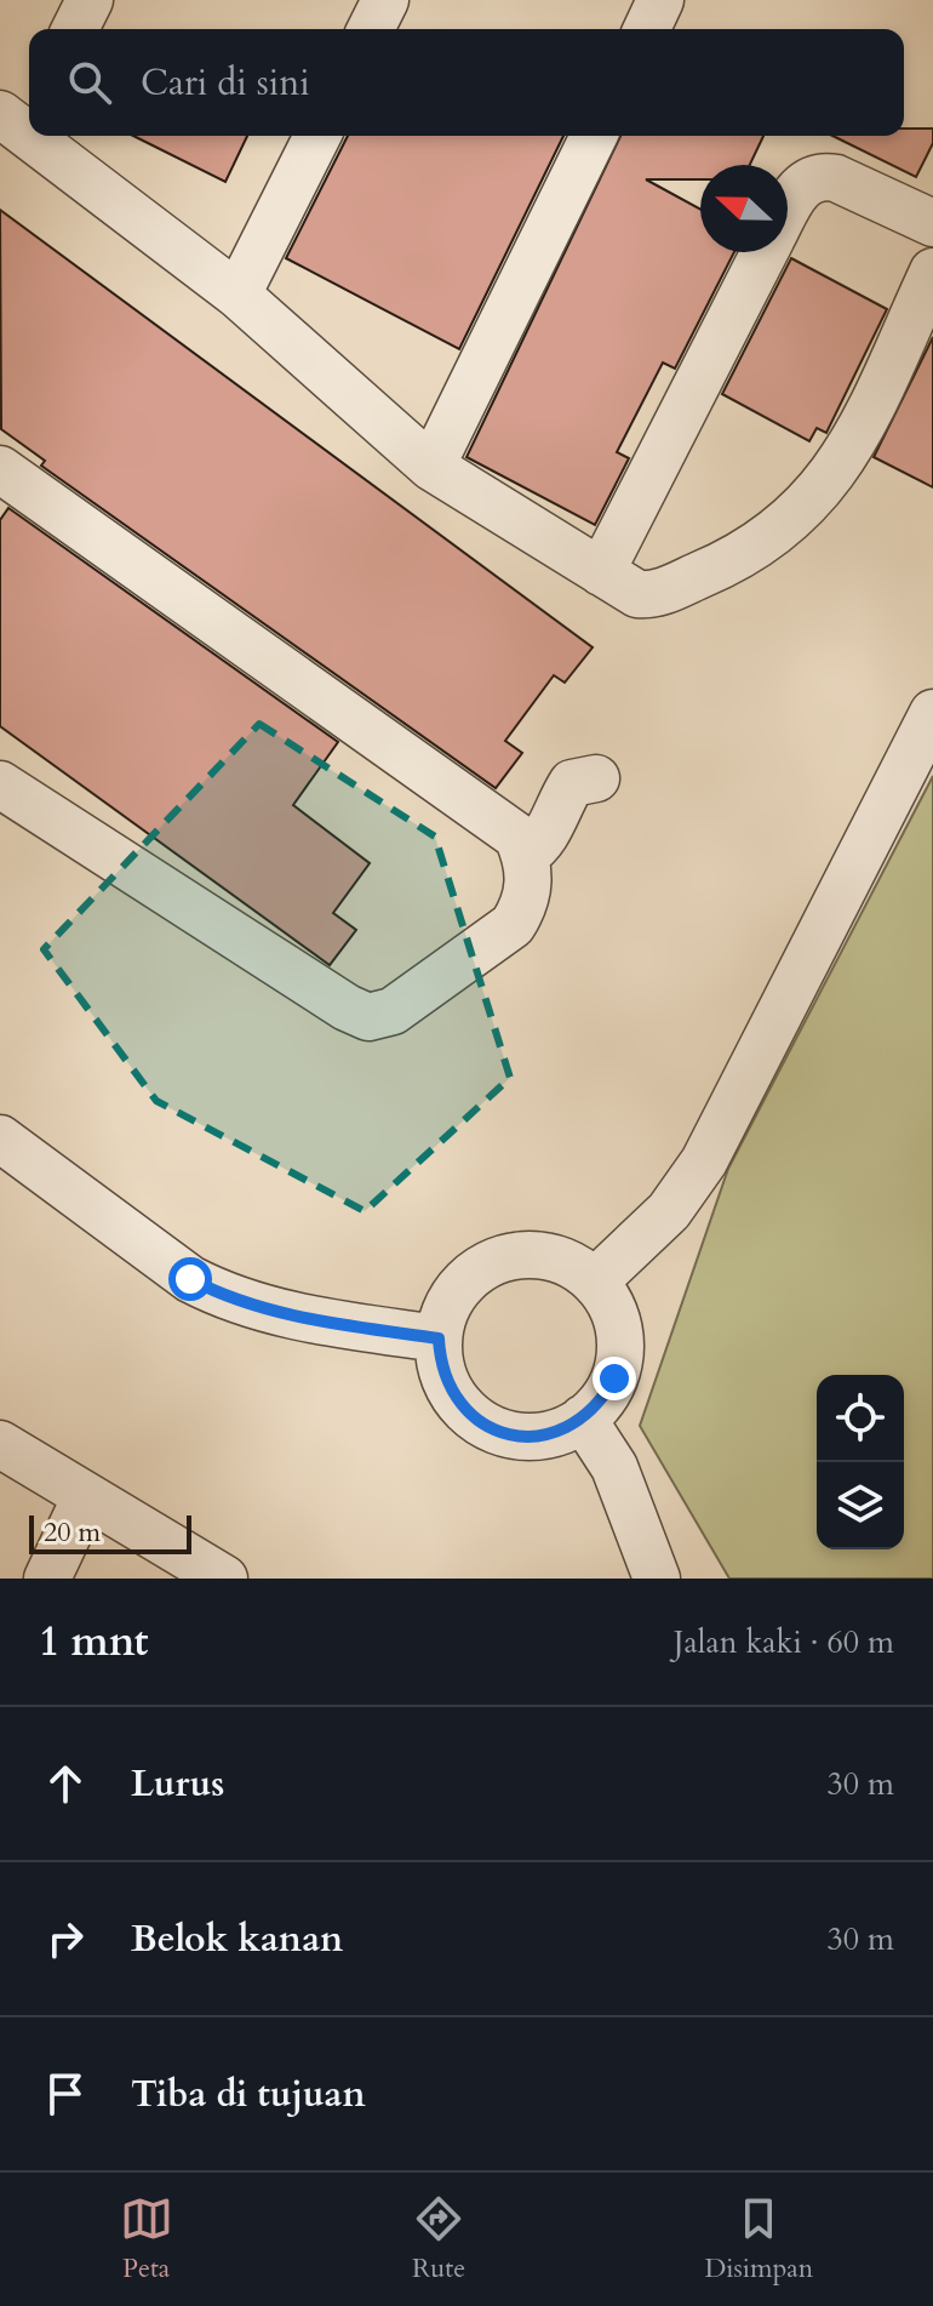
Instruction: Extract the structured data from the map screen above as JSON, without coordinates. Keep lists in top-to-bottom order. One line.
{"scale_bar":"20 m","north":"left","page":{"search":"Cari di sini","scale":"20 m","heading":["1 mnt","Jalan kaki · 60 m"],"list":[["Lurus","30 m"],["Belok kanan","30 m"],"Tiba di tujuan"],"nav":["Peta","Rute","Disimpan"]}}
